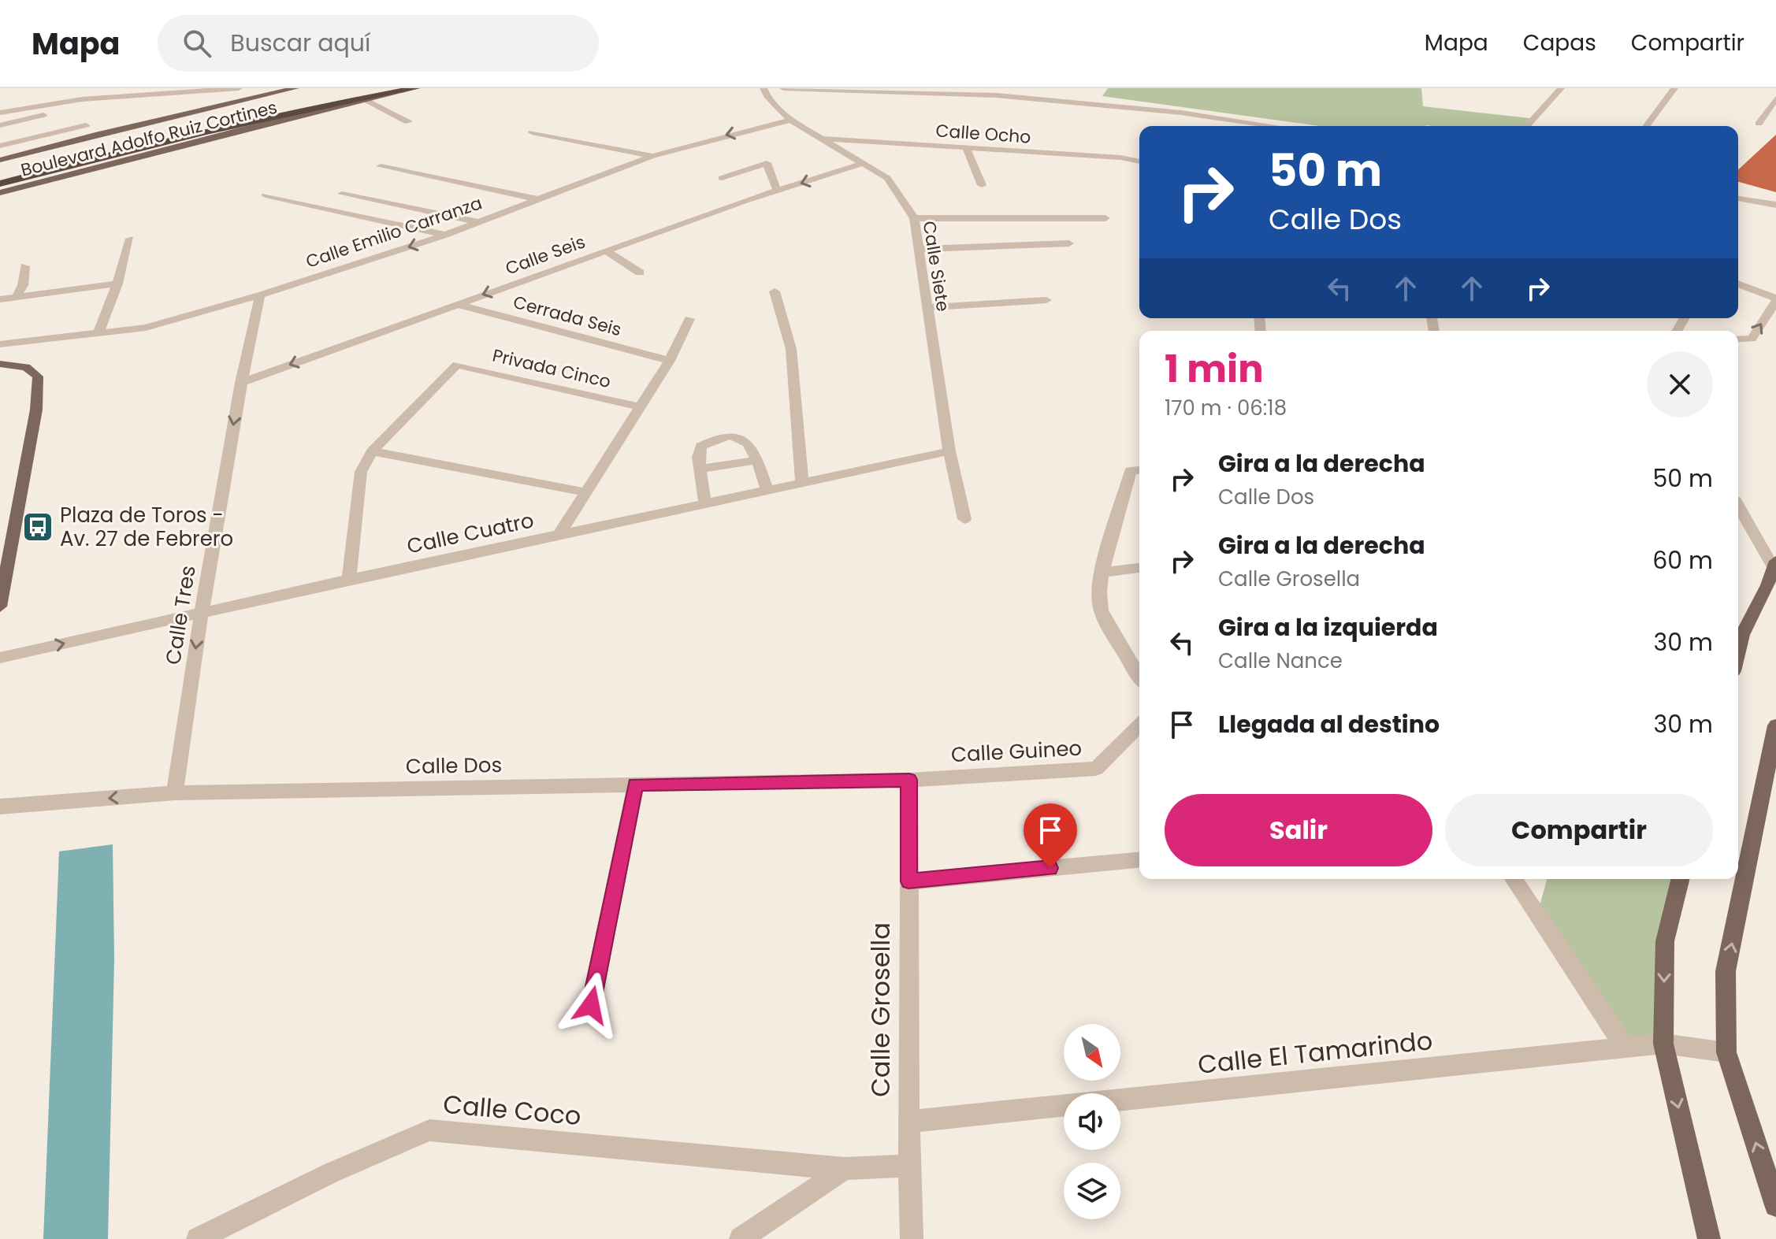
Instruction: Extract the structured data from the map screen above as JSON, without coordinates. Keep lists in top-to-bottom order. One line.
{"streets":{"main road":["Boulevard Adolfo Ruiz Cortines"],"street":["Calle Ocho","Calle Emilio Carranza","Calle Seis","Calle Siete","Cerrada Seis","Privada Cinco","Calle Cuatro","Calle Tres","Calle Guineo","Calle Dos","Calle Grosella","Calle El Tamarindo","Calle Coco"]},"crossings":[["Calle Ocho","Calle Siete"],["Calle Emilio Carranza","Calle Siete"],["Calle Emilio Carranza","Calle Tres"],["Calle Seis","Calle Siete"],["Calle Seis","Cerrada Seis"],["Calle Seis","Calle Tres"],["Calle Siete","Calle Cuatro"],["Calle Cuatro","Calle Tres"],["Calle Tres","Calle Dos"],["Calle Guineo","Calle Dos"],["Calle Guineo","Calle Grosella"],["Calle Dos","Calle Grosella"],["Calle Grosella","Calle El Tamarindo"],["Calle Grosella","Calle Coco"]],"one_way":["Calle Emilio Carranza","Calle Seis"],"places":{"bus stop":["Plaza de Toros - Av. 27 de Febrero"]},"north":"bottom right","page":{"header":"Mapa","search":"Buscar aquí","nav":["Mapa","Capas","Compartir"],"turn":["50 m","Calle Dos"],"heading":["1 min","170 m · 06:18"],"list":[{"name":"Gira a la derecha","note":"Calle Dos","value":"50 m"},{"name":"Gira a la derecha","note":"Calle Grosella","value":"60 m"},{"name":"Gira a la izquierda","note":"Calle Nance","value":"30 m"},{"name":"Llegada al destino","value":"30 m"}],"buttons":["Salir","Compartir"]}}
